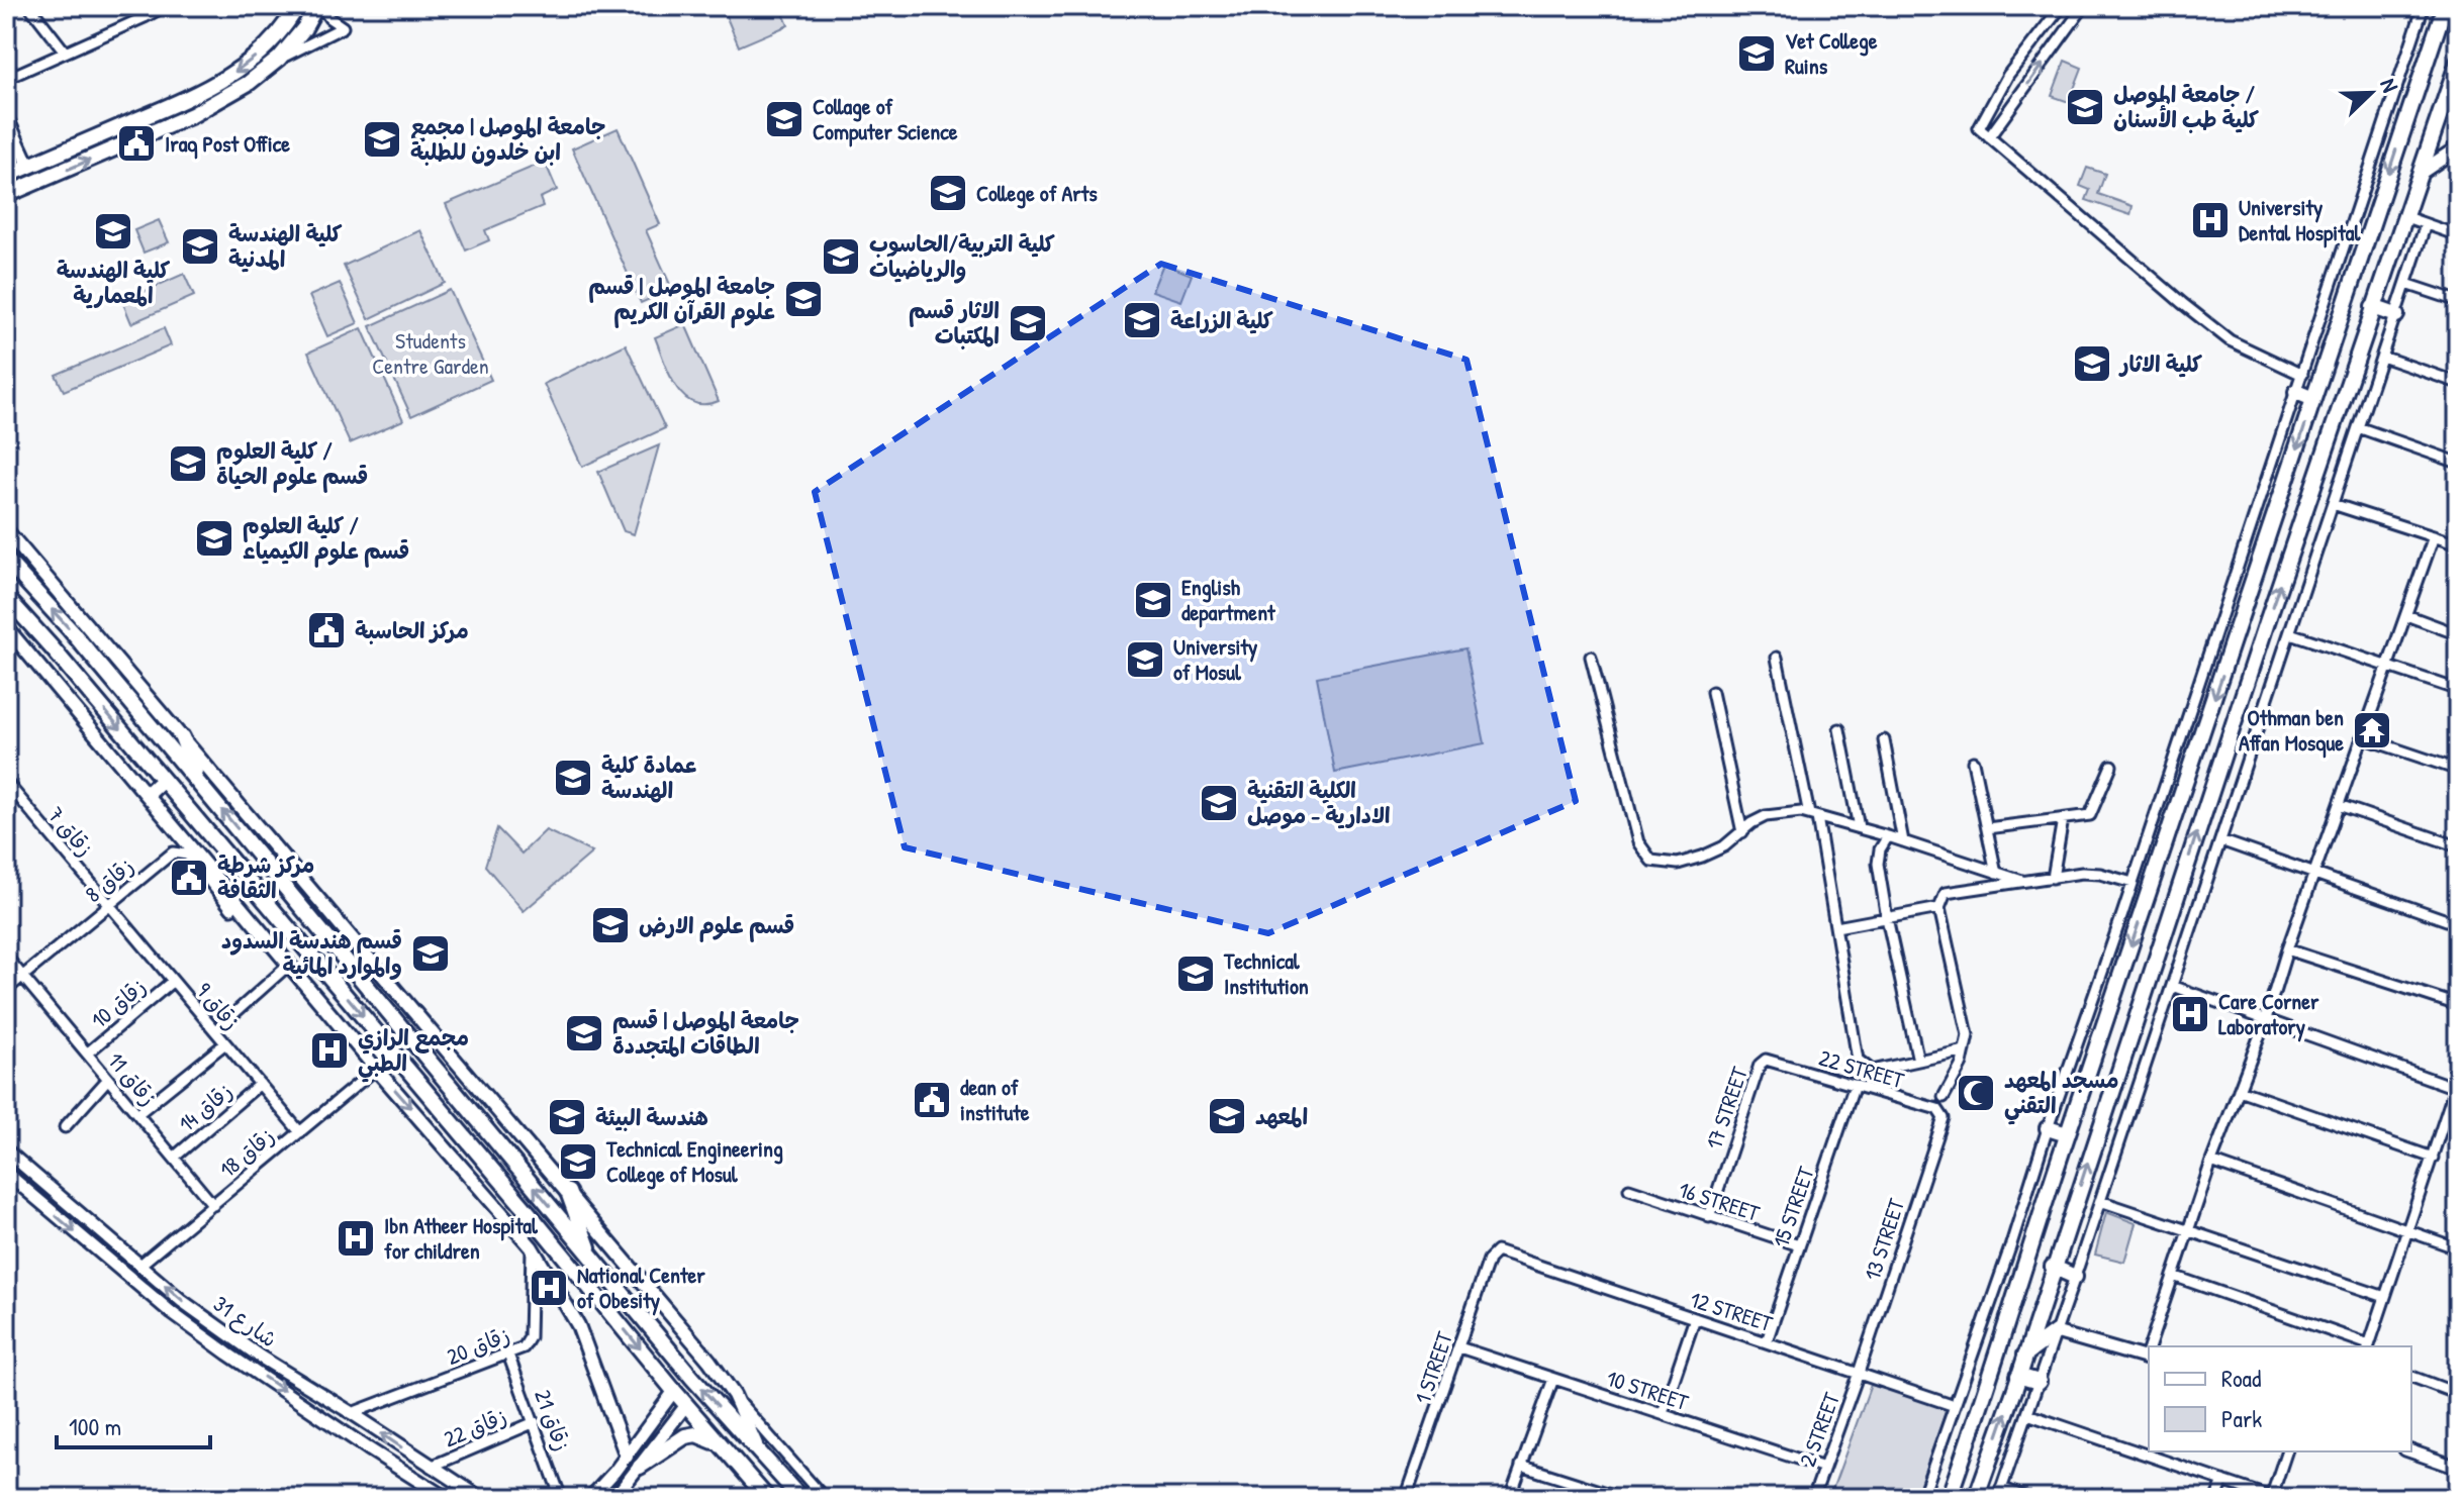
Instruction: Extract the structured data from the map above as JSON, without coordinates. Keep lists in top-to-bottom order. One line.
{"streets":{"street":["زقاق 7","زقاق 8","زقاق 10","زقاق 9","22 STREET","زقاق 11","زقاق 14","17 STREET","زقاق 18","16 STREET","15 STREET","13 STREET","12 STREET","شارع 31","زقاق 20","1 STREET","10 STREET","زقاق 21","زقاق 22","2 STREET"]},"crossings":[["زقاق 7","زقاق 8"],["زقاق 7","زقاق 9"],["زقاق 8","زقاق 9"],["زقاق 8","زقاق 11"],["زقاق 10","زقاق 9"],["زقاق 10","زقاق 11"],["زقاق 9","زقاق 14"],["زقاق 9","زقاق 18"],["22 STREET","17 STREET"],["22 STREET","15 STREET"],["22 STREET","13 STREET"],["زقاق 11","زقاق 14"],["زقاق 11","زقاق 18"],["17 STREET","16 STREET"],["زقاق 18","شارع 31"],["16 STREET","15 STREET"],["15 STREET","12 STREET"],["13 STREET","12 STREET"],["13 STREET","2 STREET"],["12 STREET","1 STREET"],["12 STREET","2 STREET"],["شارع 31","زقاق 20"],["شارع 31","زقاق 22"],["زقاق 20","زقاق 21"],["1 STREET","10 STREET"],["10 STREET","2 STREET"],["زقاق 21","زقاق 22"]],"parks":["Students Centre Garden"],"places":{"school or university":["Vet College Ruins","جامعة الموصل / كلية طب الأسنان","Collage of Computer Science","جامعة الموصل | مجمع ابن خلدون للطلبة","College of Arts","كلية الهندسة المعمارية","كلية الهندسة المدنية","كلية التربية/الحاسوب والرياضيات","جامعة الموصل | قسم علوم القرآن الكريم","كلية الزراعة","الاثار قسم المكتبات","كلية الاثار","كلية العلوم / قسم علوم الحياة","كلية العلوم / قسم علوم الكيمياء","English department","University of Mosul","عمادة كلية الهندسة","الكلية التقنية الادارية - موصل","قسم علوم الارض","قسم هندسة السدود والموارد المائية","Technical Institution","جامعة الموصل | قسم الطاقات المتجددة","المعهد","هندسة البيئة","Technical Engineering College of Mosul"],"public building":["Iraq Post Office","مركز الحاسبة","مركز شرطة الثقافة","dean of institute"],"hospital":["University Dental Hospital","Care Corner Laboratory","مجمع الرازي الطبي","Ibn Atheer Hospital for children","National Center of Obesity"],"temple":["Othman ben Affan Mosque"],"mosque":["مسجد المعهد التقني"]},"legend":["Road","Park"],"scale_bar":"100 m","north":"top right"}
